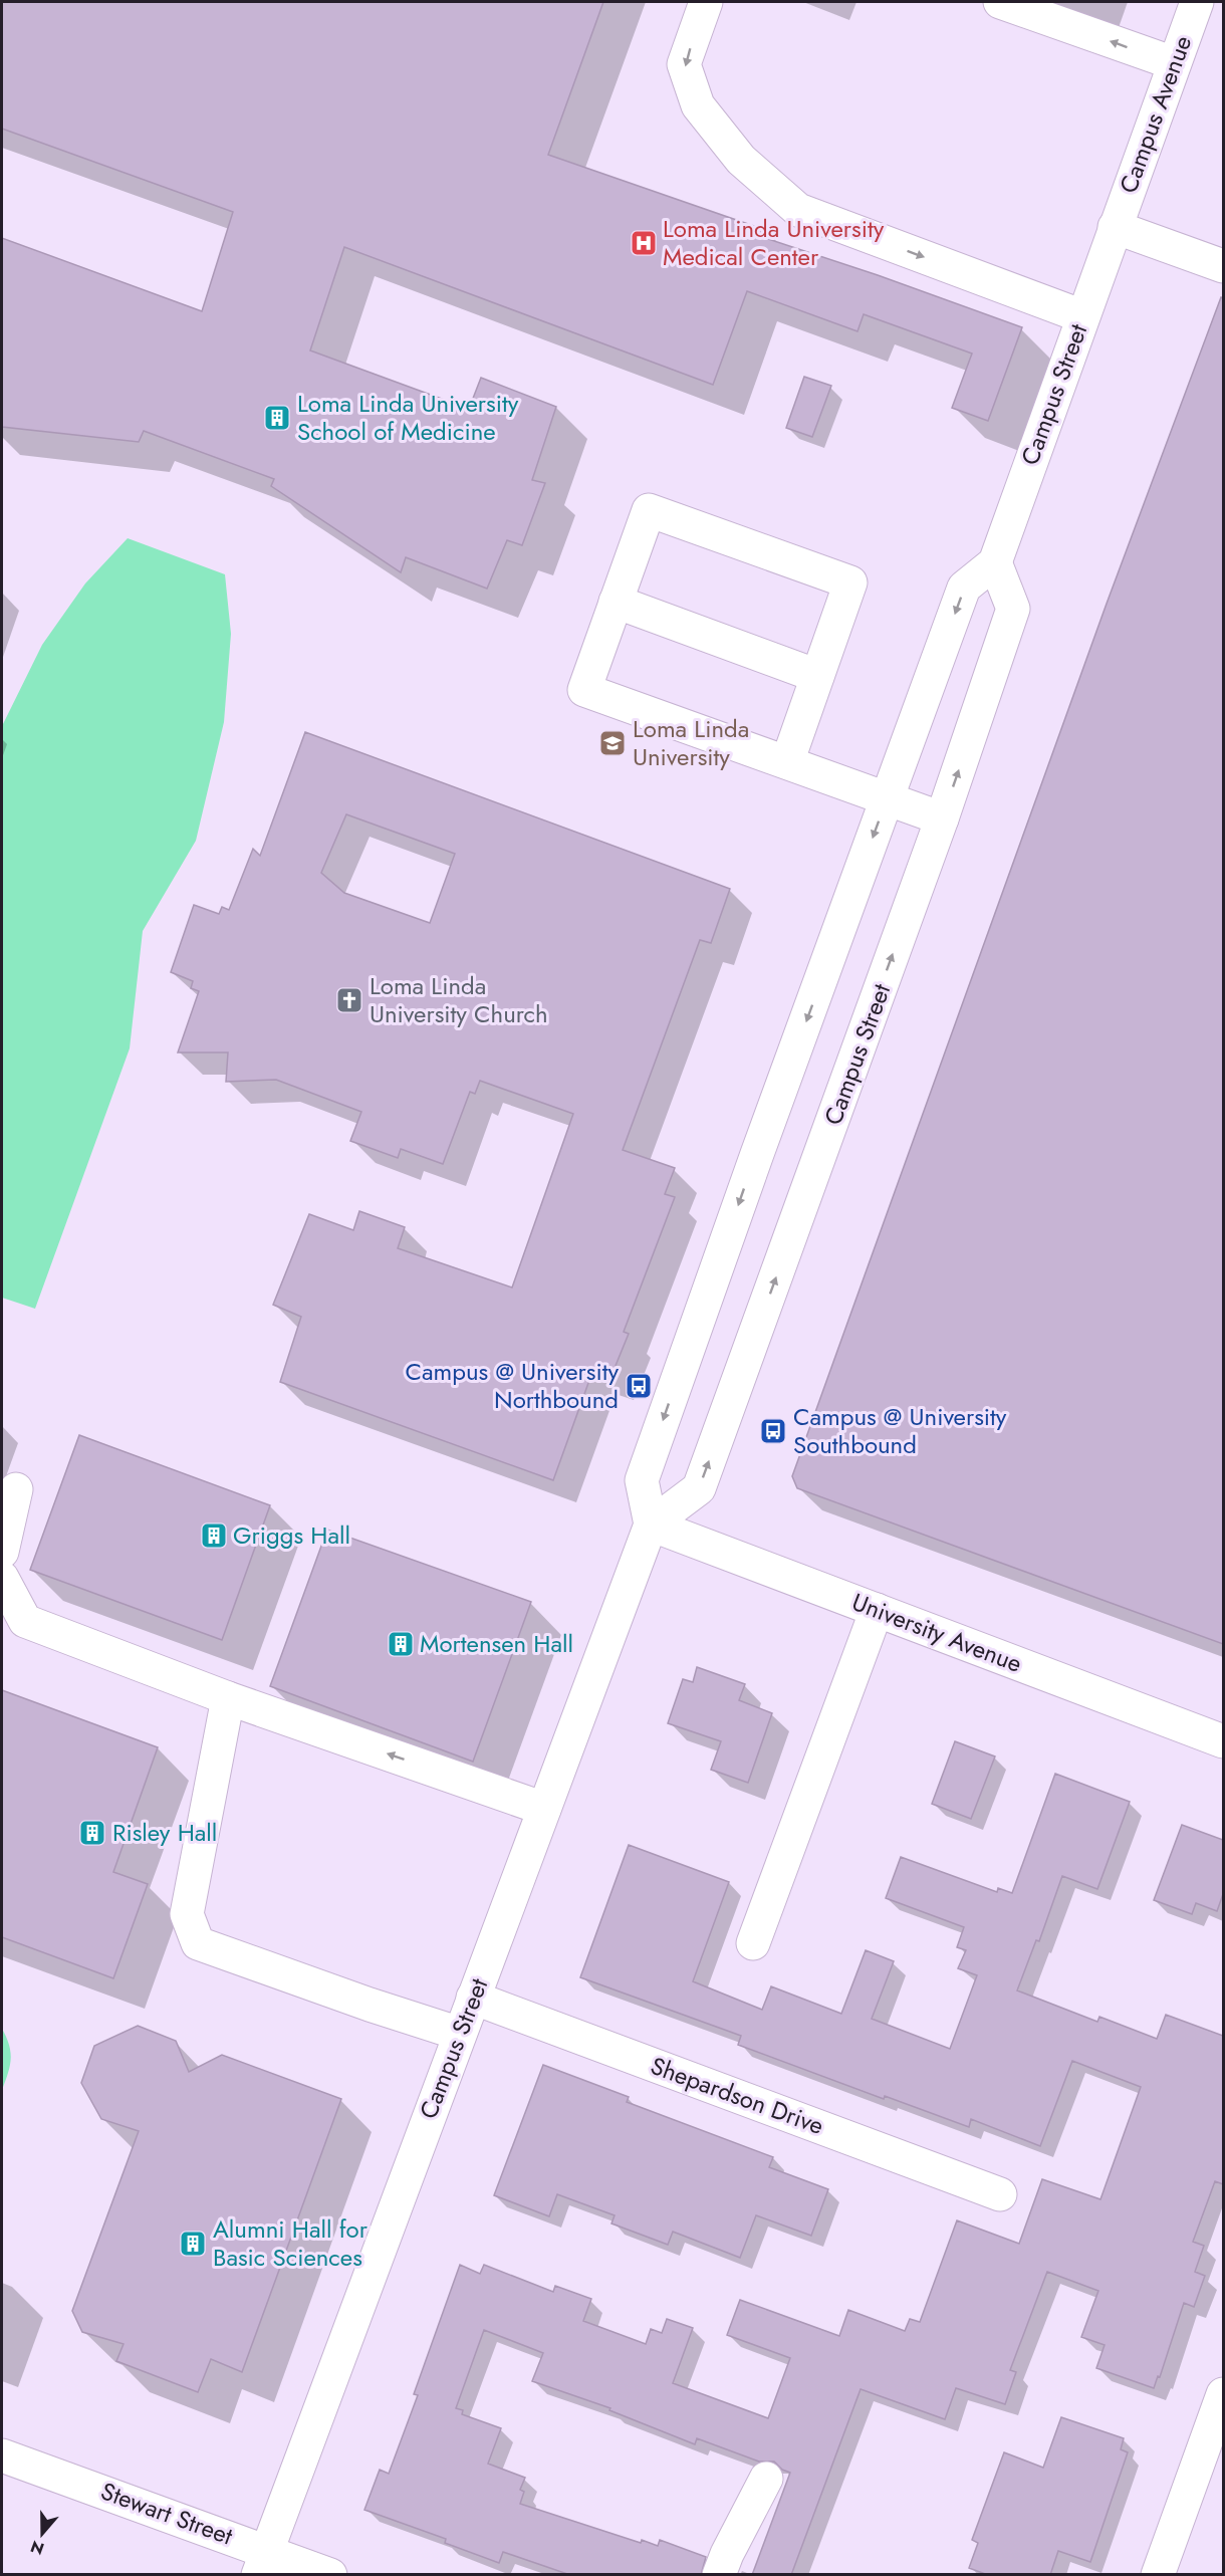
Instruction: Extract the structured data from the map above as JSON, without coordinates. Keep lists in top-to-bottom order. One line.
{"streets":{"street":["Campus Avenue","Campus Street","University Avenue","Shepardson Drive","Stewart Street"]},"crossings":[["Campus Avenue","Campus Street"],["Campus Street","University Avenue"],["Campus Street","Shepardson Drive"],["Campus Street","Stewart Street"]],"places":{"hospital":["Loma Linda University Medical Center"],"building":["Loma Linda University School of Medicine","Griggs Hall","Mortensen Hall","Risley Hall","Alumni Hall for Basic Sciences"],"school or university":["Loma Linda University"],"church":["Loma Linda University Church"],"bus stop":["Campus @ University Northbound","Campus @ University Southbound"]},"north":"bottom"}
